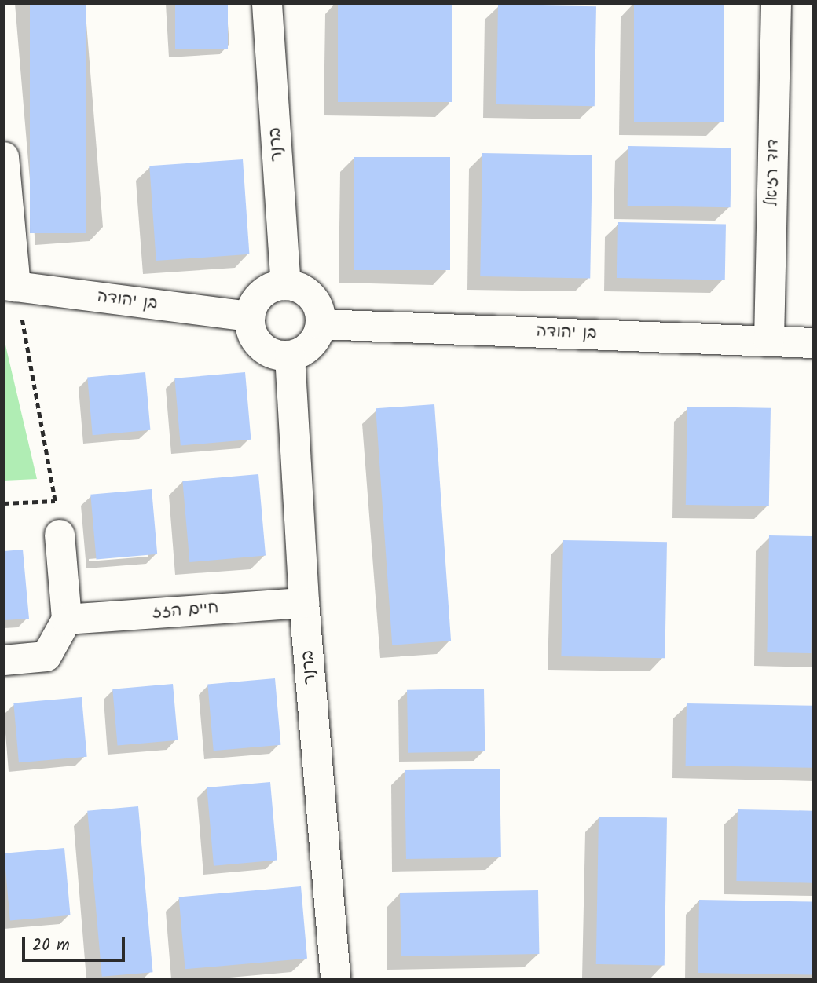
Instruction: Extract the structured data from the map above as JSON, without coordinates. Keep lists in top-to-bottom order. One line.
{"streets":{"street":["ברנר","דוד רזיאל","בן יהודה","חיים הזז"]},"crossings":[["ברנר","בן יהודה"],["ברנר","חיים הזז"],["דוד רזיאל","בן יהודה"]],"scale_bar":"20 m"}
